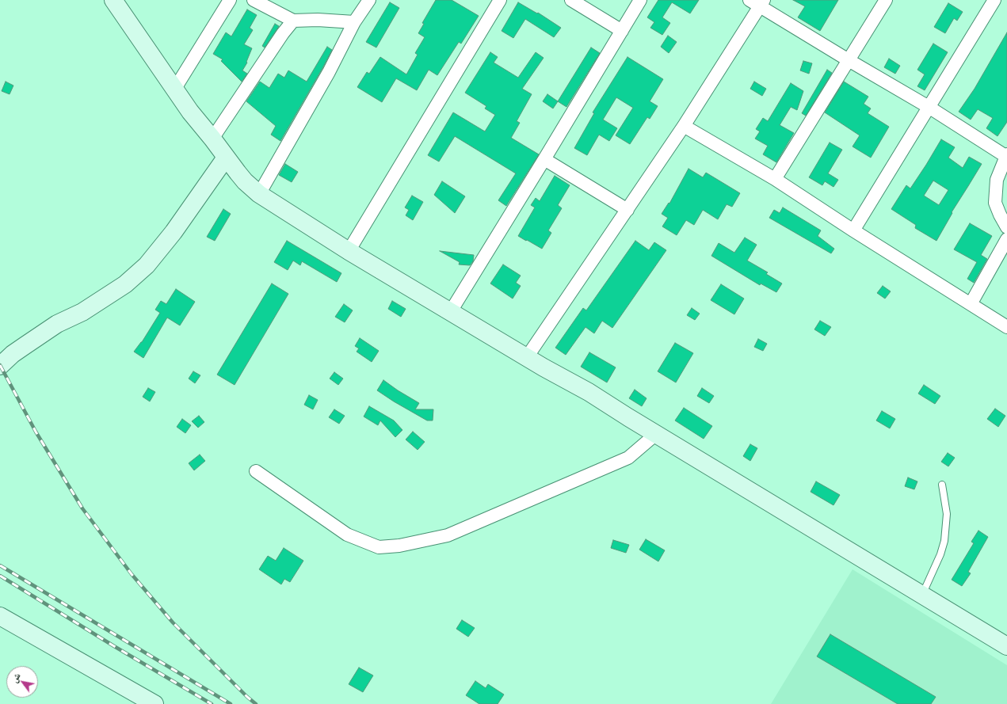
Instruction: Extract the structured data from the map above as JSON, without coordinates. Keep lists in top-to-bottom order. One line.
{"north":"top left"}
